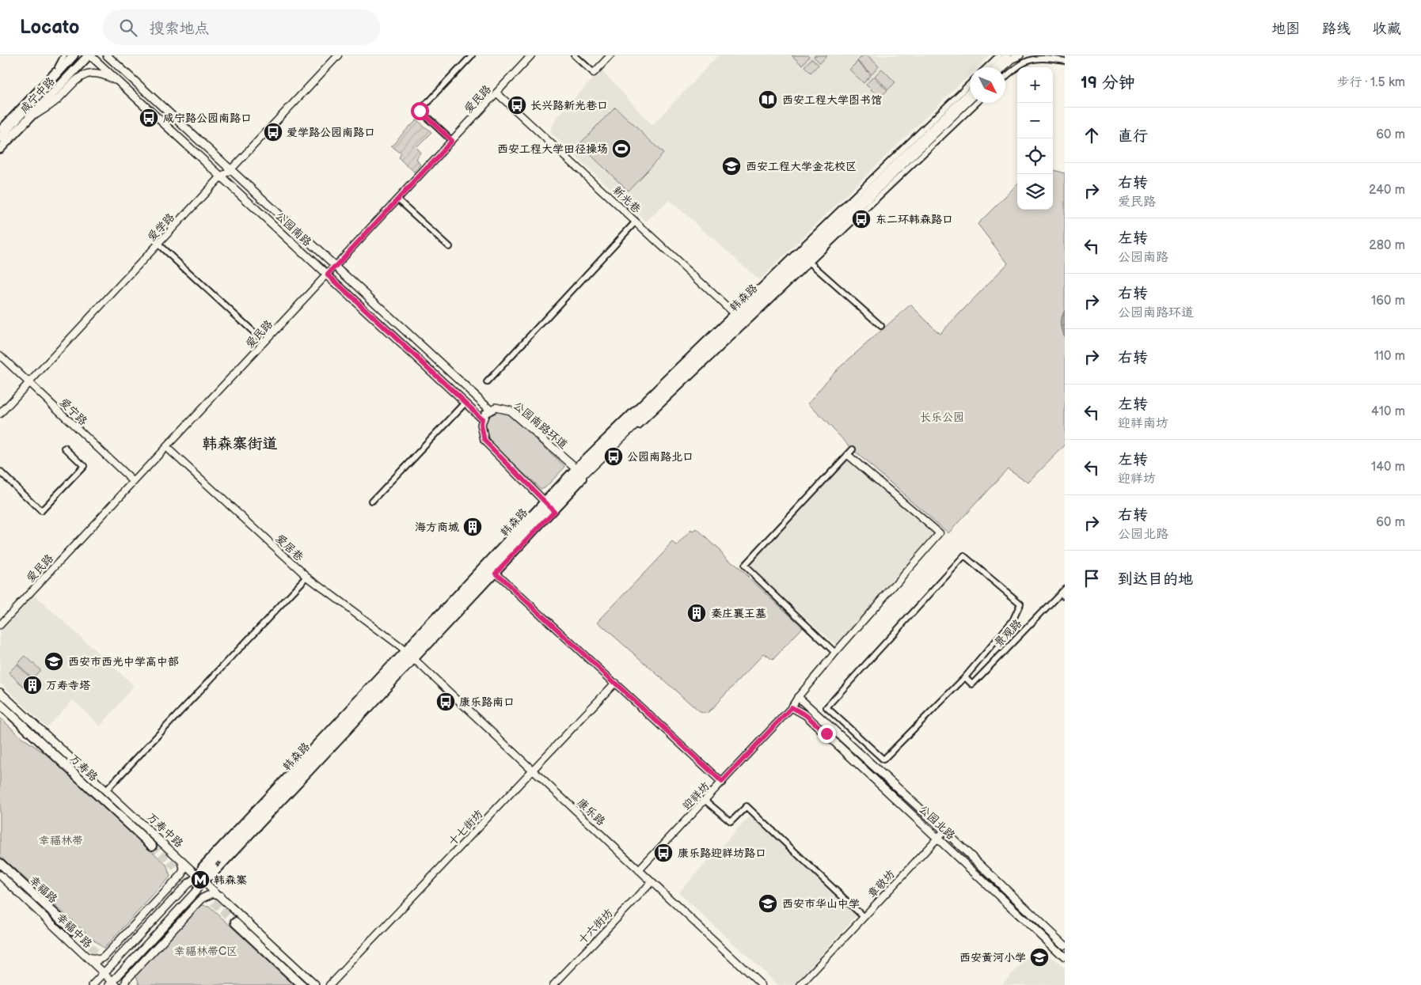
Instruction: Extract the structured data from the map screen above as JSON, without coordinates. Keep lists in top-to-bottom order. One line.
{"streets":{"main road":["咸宁中路","公园南路","韩森路","公园南路环道","万寿路","公园北路","万寿中路","幸福路","幸福中路"],"street":["爱民路","新光巷","爱学路","爱宁路","爱居巷","景观路","迎祥坊","康乐路","十七街坊","章敬坊","十六街坊"]},"crossings":[["咸宁中路","公园南路"],["爱民路","新光巷"],["爱民路","公园南路"],["爱民路","爱宁路"],["爱民路","爱居巷"],["新光巷","韩森路"],["爱学路","公园南路"],["爱学路","爱宁路"],["公园南路","公园南路环道"],["韩森路","公园南路环道"],["韩森路","爱居巷"],["韩森路","康乐路"],["韩森路","万寿中路"],["韩森路","幸福中路"],["爱居巷","康乐路"],["迎祥坊","康乐路"],["迎祥坊","公园北路"],["康乐路","十七街坊"],["康乐路","十六街坊"],["公园北路","章敬坊"]],"districts":["韩森寨街道"],"parks":["长乐公园","幸福林带","幸福林带C区"],"places":{"library":["西安工程大学图书馆"],"bus stop":["长兴路新光巷口","咸宁路公园南路口","爱学路公园南路口","东二环韩森路口","公园南路北口","康乐路南口","康乐路迎祥坊路口"],"sports":["西安工程大学田径操场"],"school or university":["西安工程大学金花校区","西安市西光中学高中部","西安市华山中学","西安黄河小学"],"building":["海方商城","秦庄襄王墓","万寿寺塔"],"metro station":["韩森寨"]},"north":"bottom right","page":{"header":"Locato","search":"搜索地点","nav":["地图","路线","收藏"],"heading":["19 分钟","步行 · 1.5 km"],"map_buttons":["+","−"],"list":[["直行","60 m"],["右转","爱民路","240 m"],["左转","公园南路","280 m"],["右转","公园南路环道","160 m"],["右转","110 m"],["左转","迎祥南坊","410 m"],["左转","迎祥坊","140 m"],["右转","公园北路","60 m"],"到达目的地"]}}
